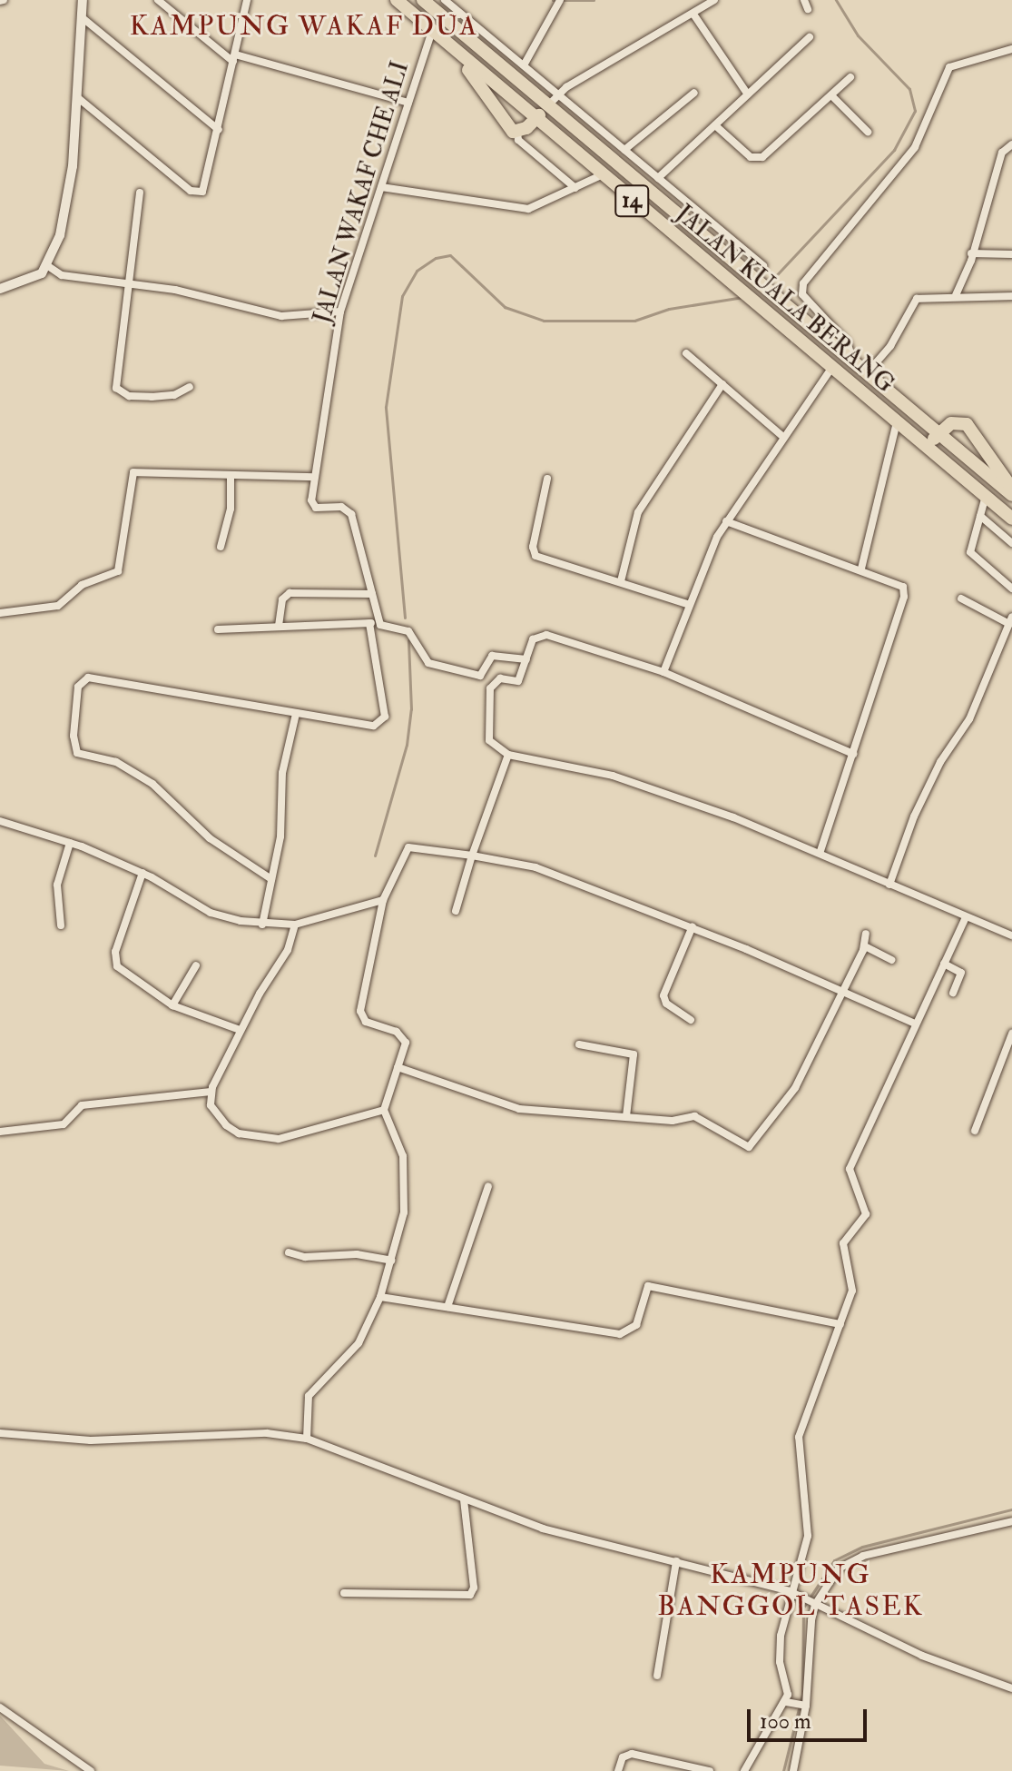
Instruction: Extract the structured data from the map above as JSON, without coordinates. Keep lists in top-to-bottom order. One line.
{"streets":{"highway":["14","JALAN KUALA BERANG"],"street":["JALAN WAKAF CHE ALI"]},"crossings":[["JALAN WAKAF CHE ALI","JALAN KUALA BERANG"]],"districts":["KAMPUNG WAKAF DUA","KAMPUNG BANGGOL TASEK"],"scale_bar":"100 m"}
